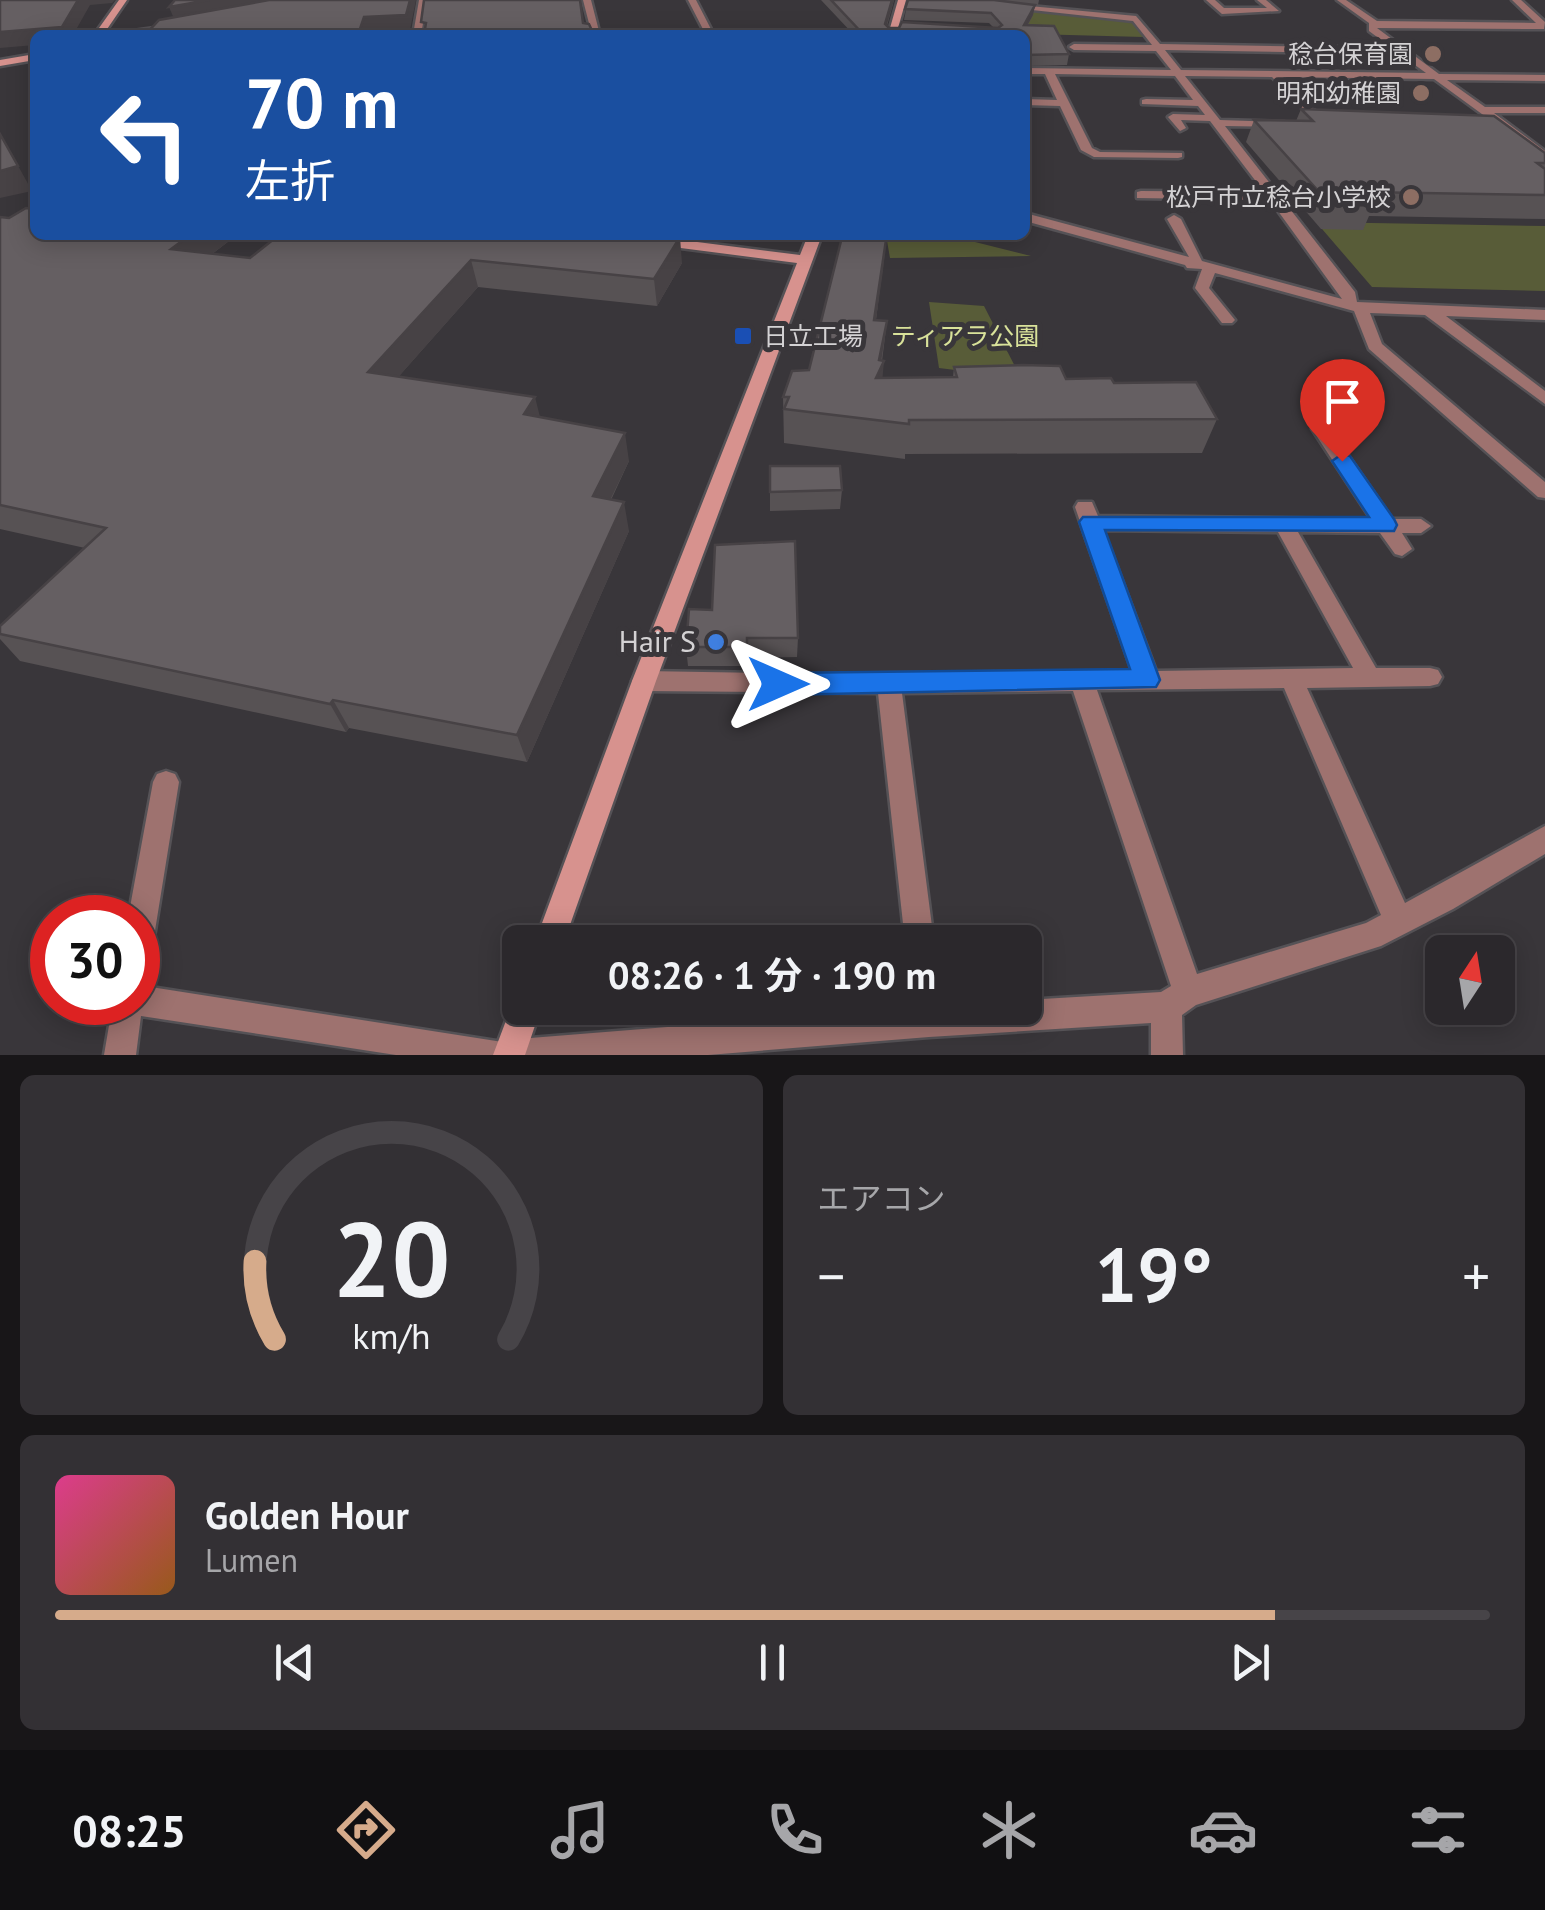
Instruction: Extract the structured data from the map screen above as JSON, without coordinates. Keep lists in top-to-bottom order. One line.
{"parks":["ティアラ公園"],"places":{"other":["稔台保育園","明和幼稚園","松戸市立稔台小学校","Hair S"],"transit":["日立工場"]},"north":"top","page":{"turn":["70 m","左折"],"limit":"30","trip":"08:26 · 1 分 · 190 m","tile":"エアコン","heat":["−","19°","+"],"song":["Golden Hour","Lumen"],"tabs":"08:25","gauge":["20","km/h"]}}
